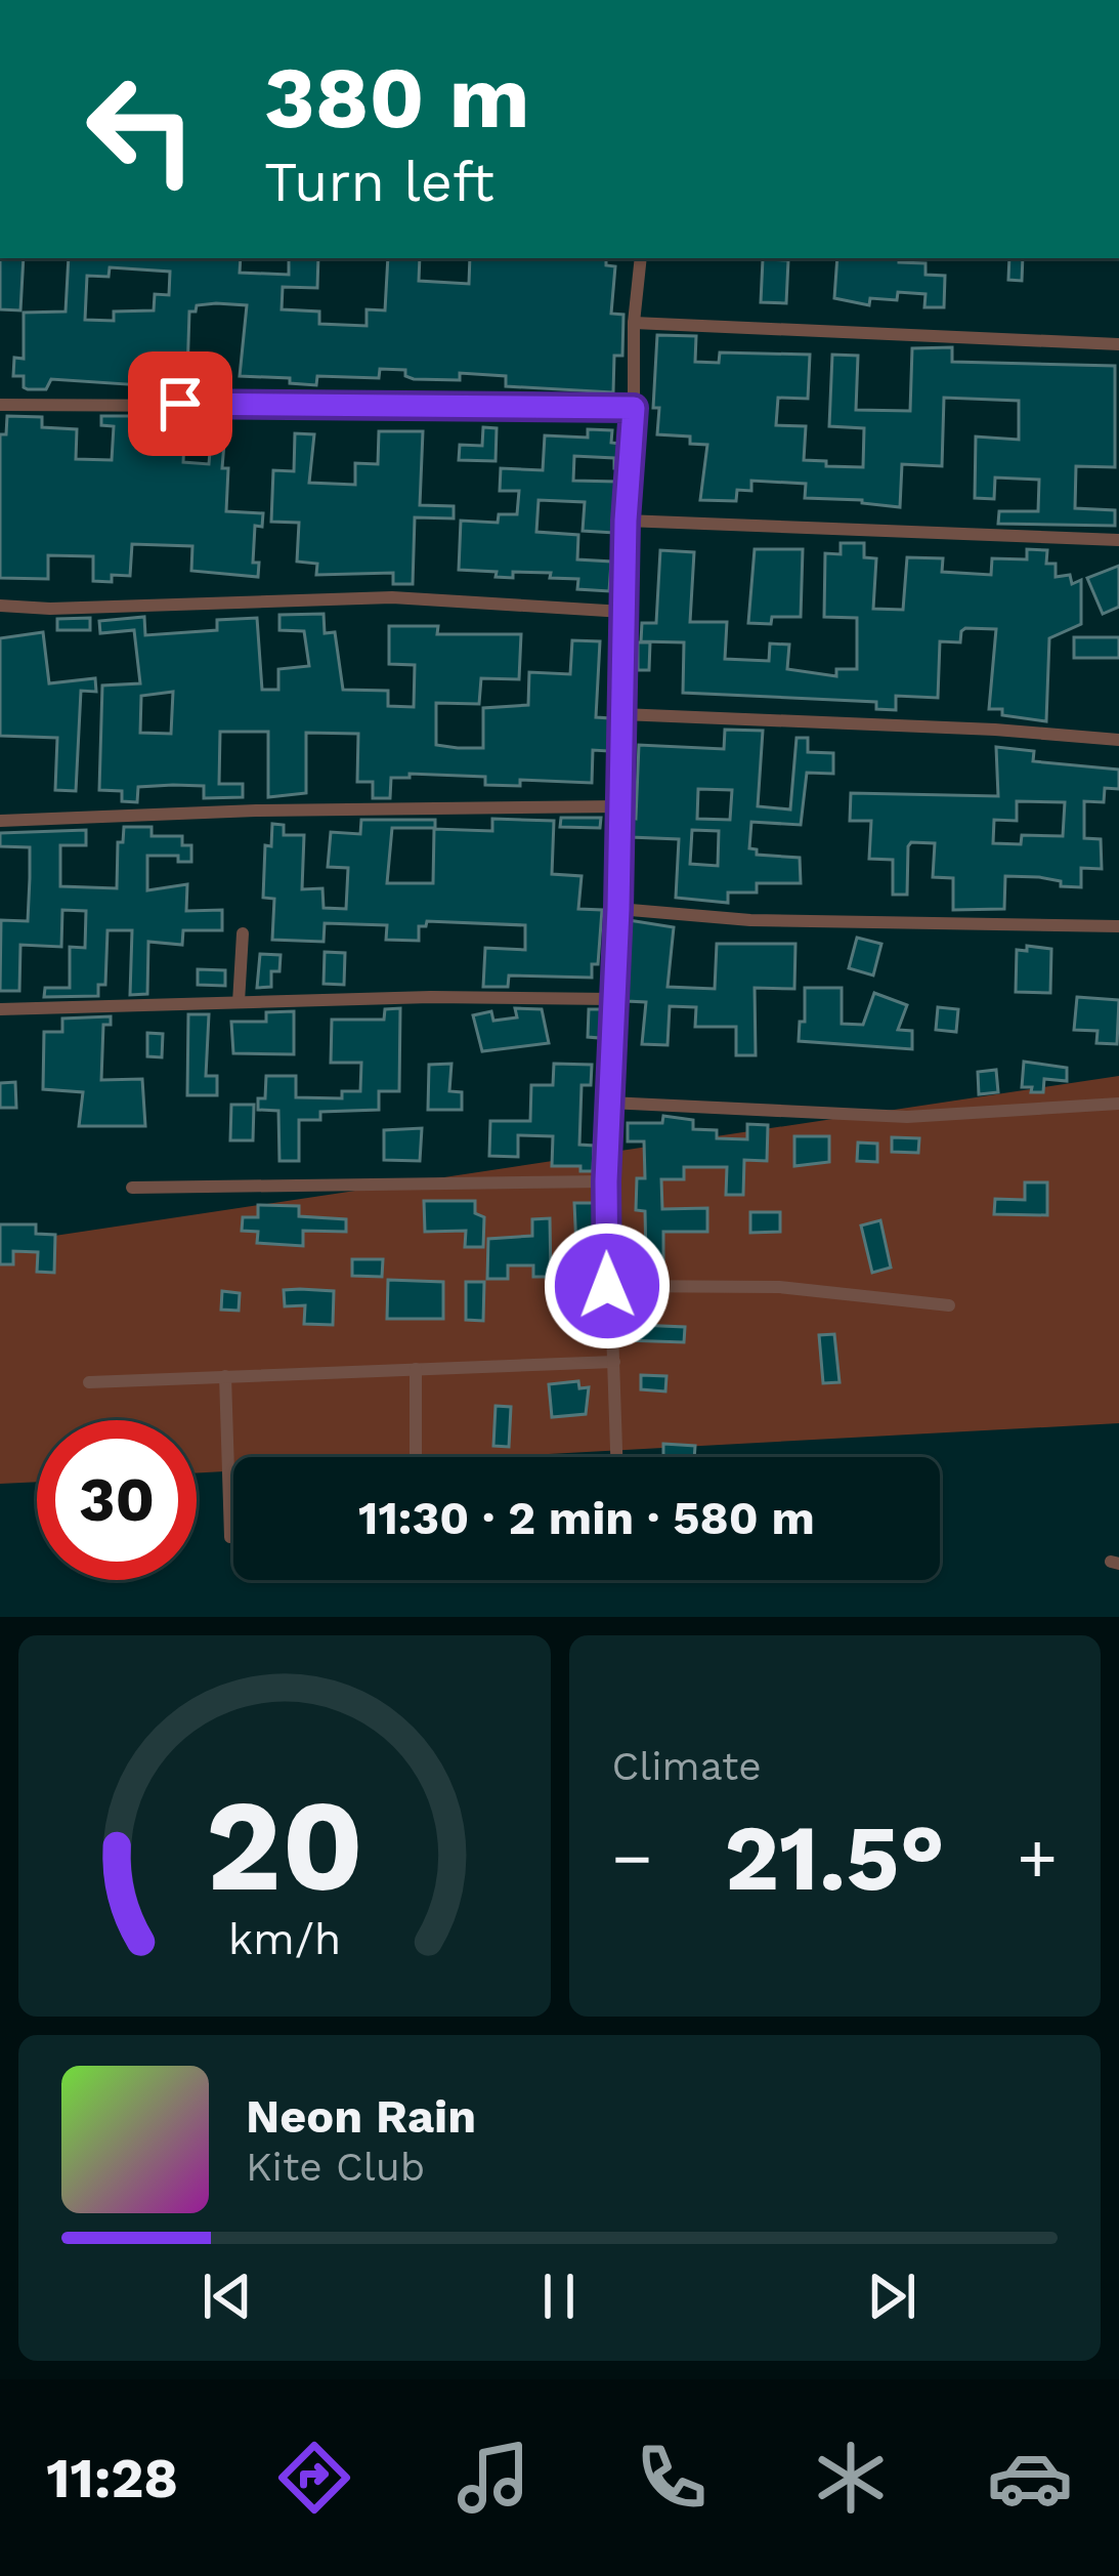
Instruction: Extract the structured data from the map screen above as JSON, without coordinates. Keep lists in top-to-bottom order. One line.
{"page":{"turn":["380 m","Turn left"],"limit":"30","trip":"11:30 · 2 min · 580 m","tile":"Climate","heat":["−","21.5°","+"],"song":["Neon Rain","Kite Club"],"tabs":"11:28","gauge":["20","km/h"]}}
